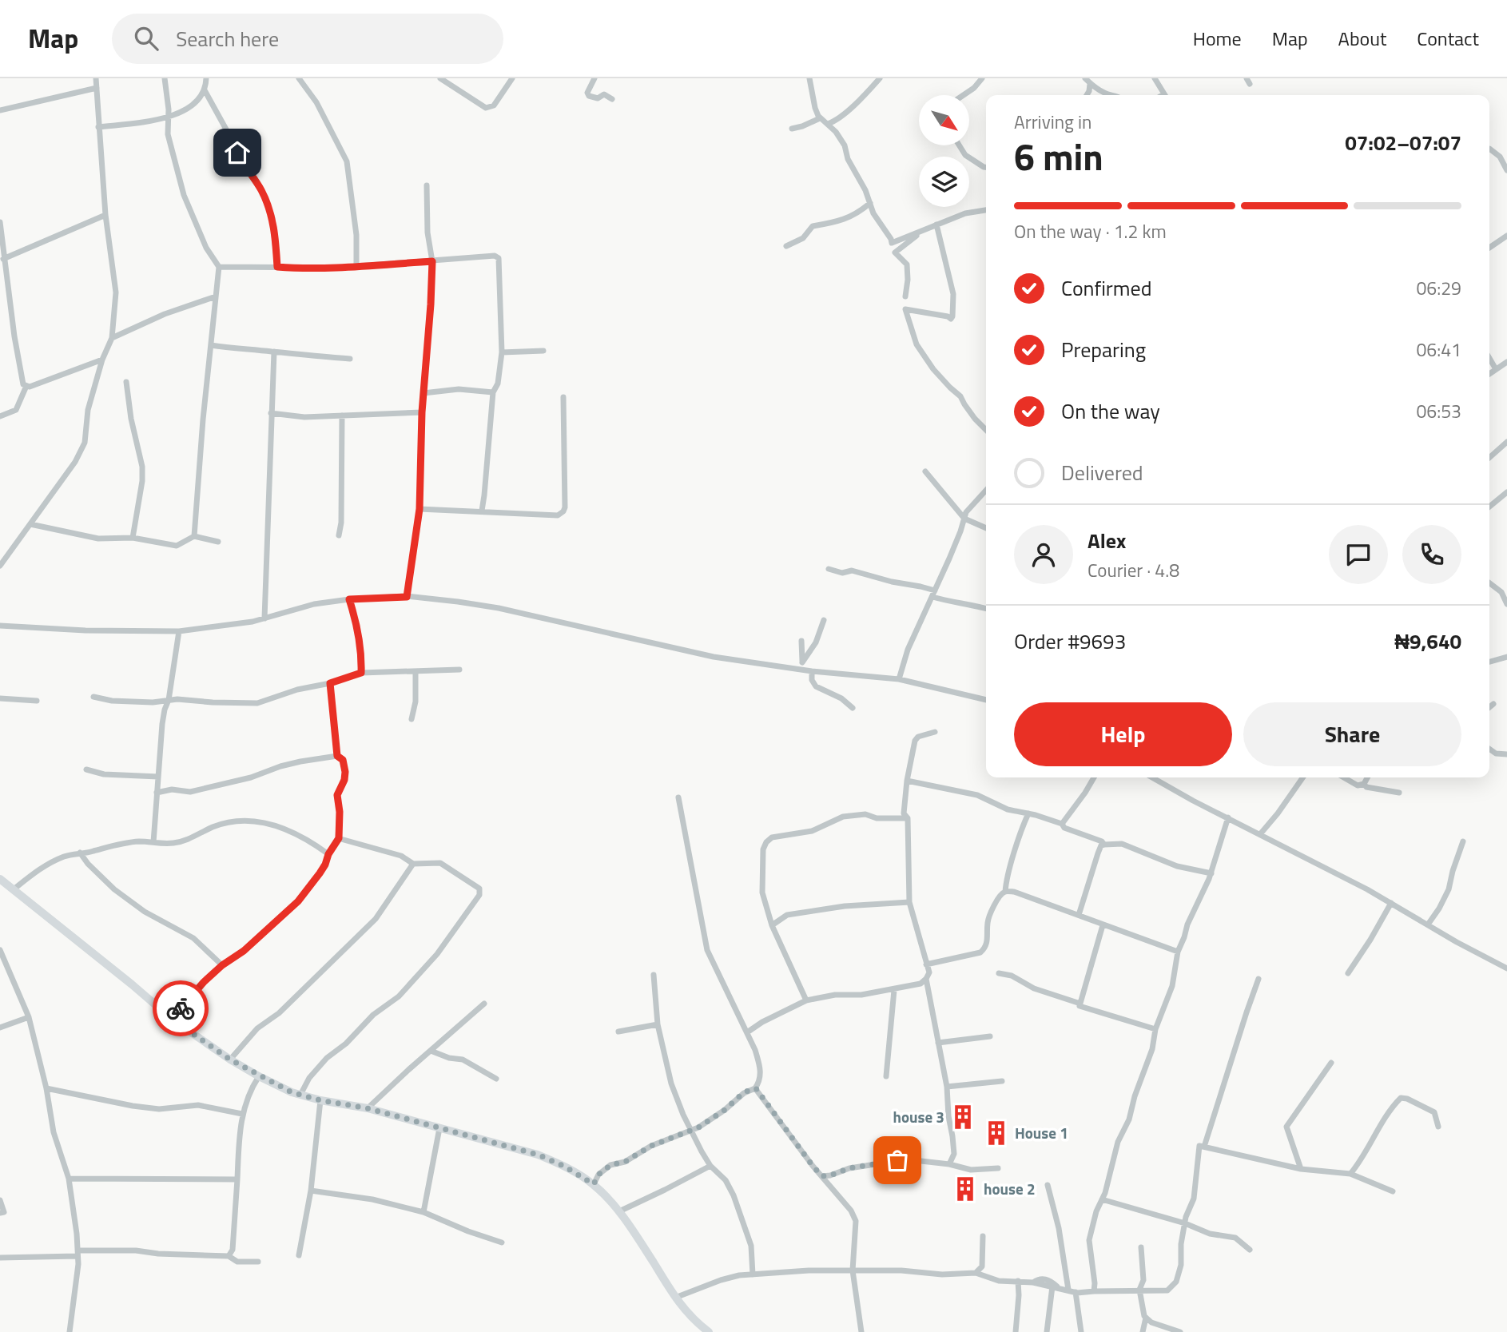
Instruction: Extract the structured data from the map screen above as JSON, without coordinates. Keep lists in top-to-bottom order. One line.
{"places":{"building":["house 3","House 1","house 2"]},"north":"bottom right","page":{"header":"Map","search":"Search here","nav":["Home","Map","About","Contact"],"heading":["6 min","Arriving in","07:02–07:07"],"panel":["Alex","Courier · 4.8","Order #9693","₦9,640"],"bar":"On the way · 1.2 km","list":[["Confirmed","06:29"],["Preparing","06:41"],["On the way","06:53"],"Delivered"],"buttons":["Help","Share"]}}
